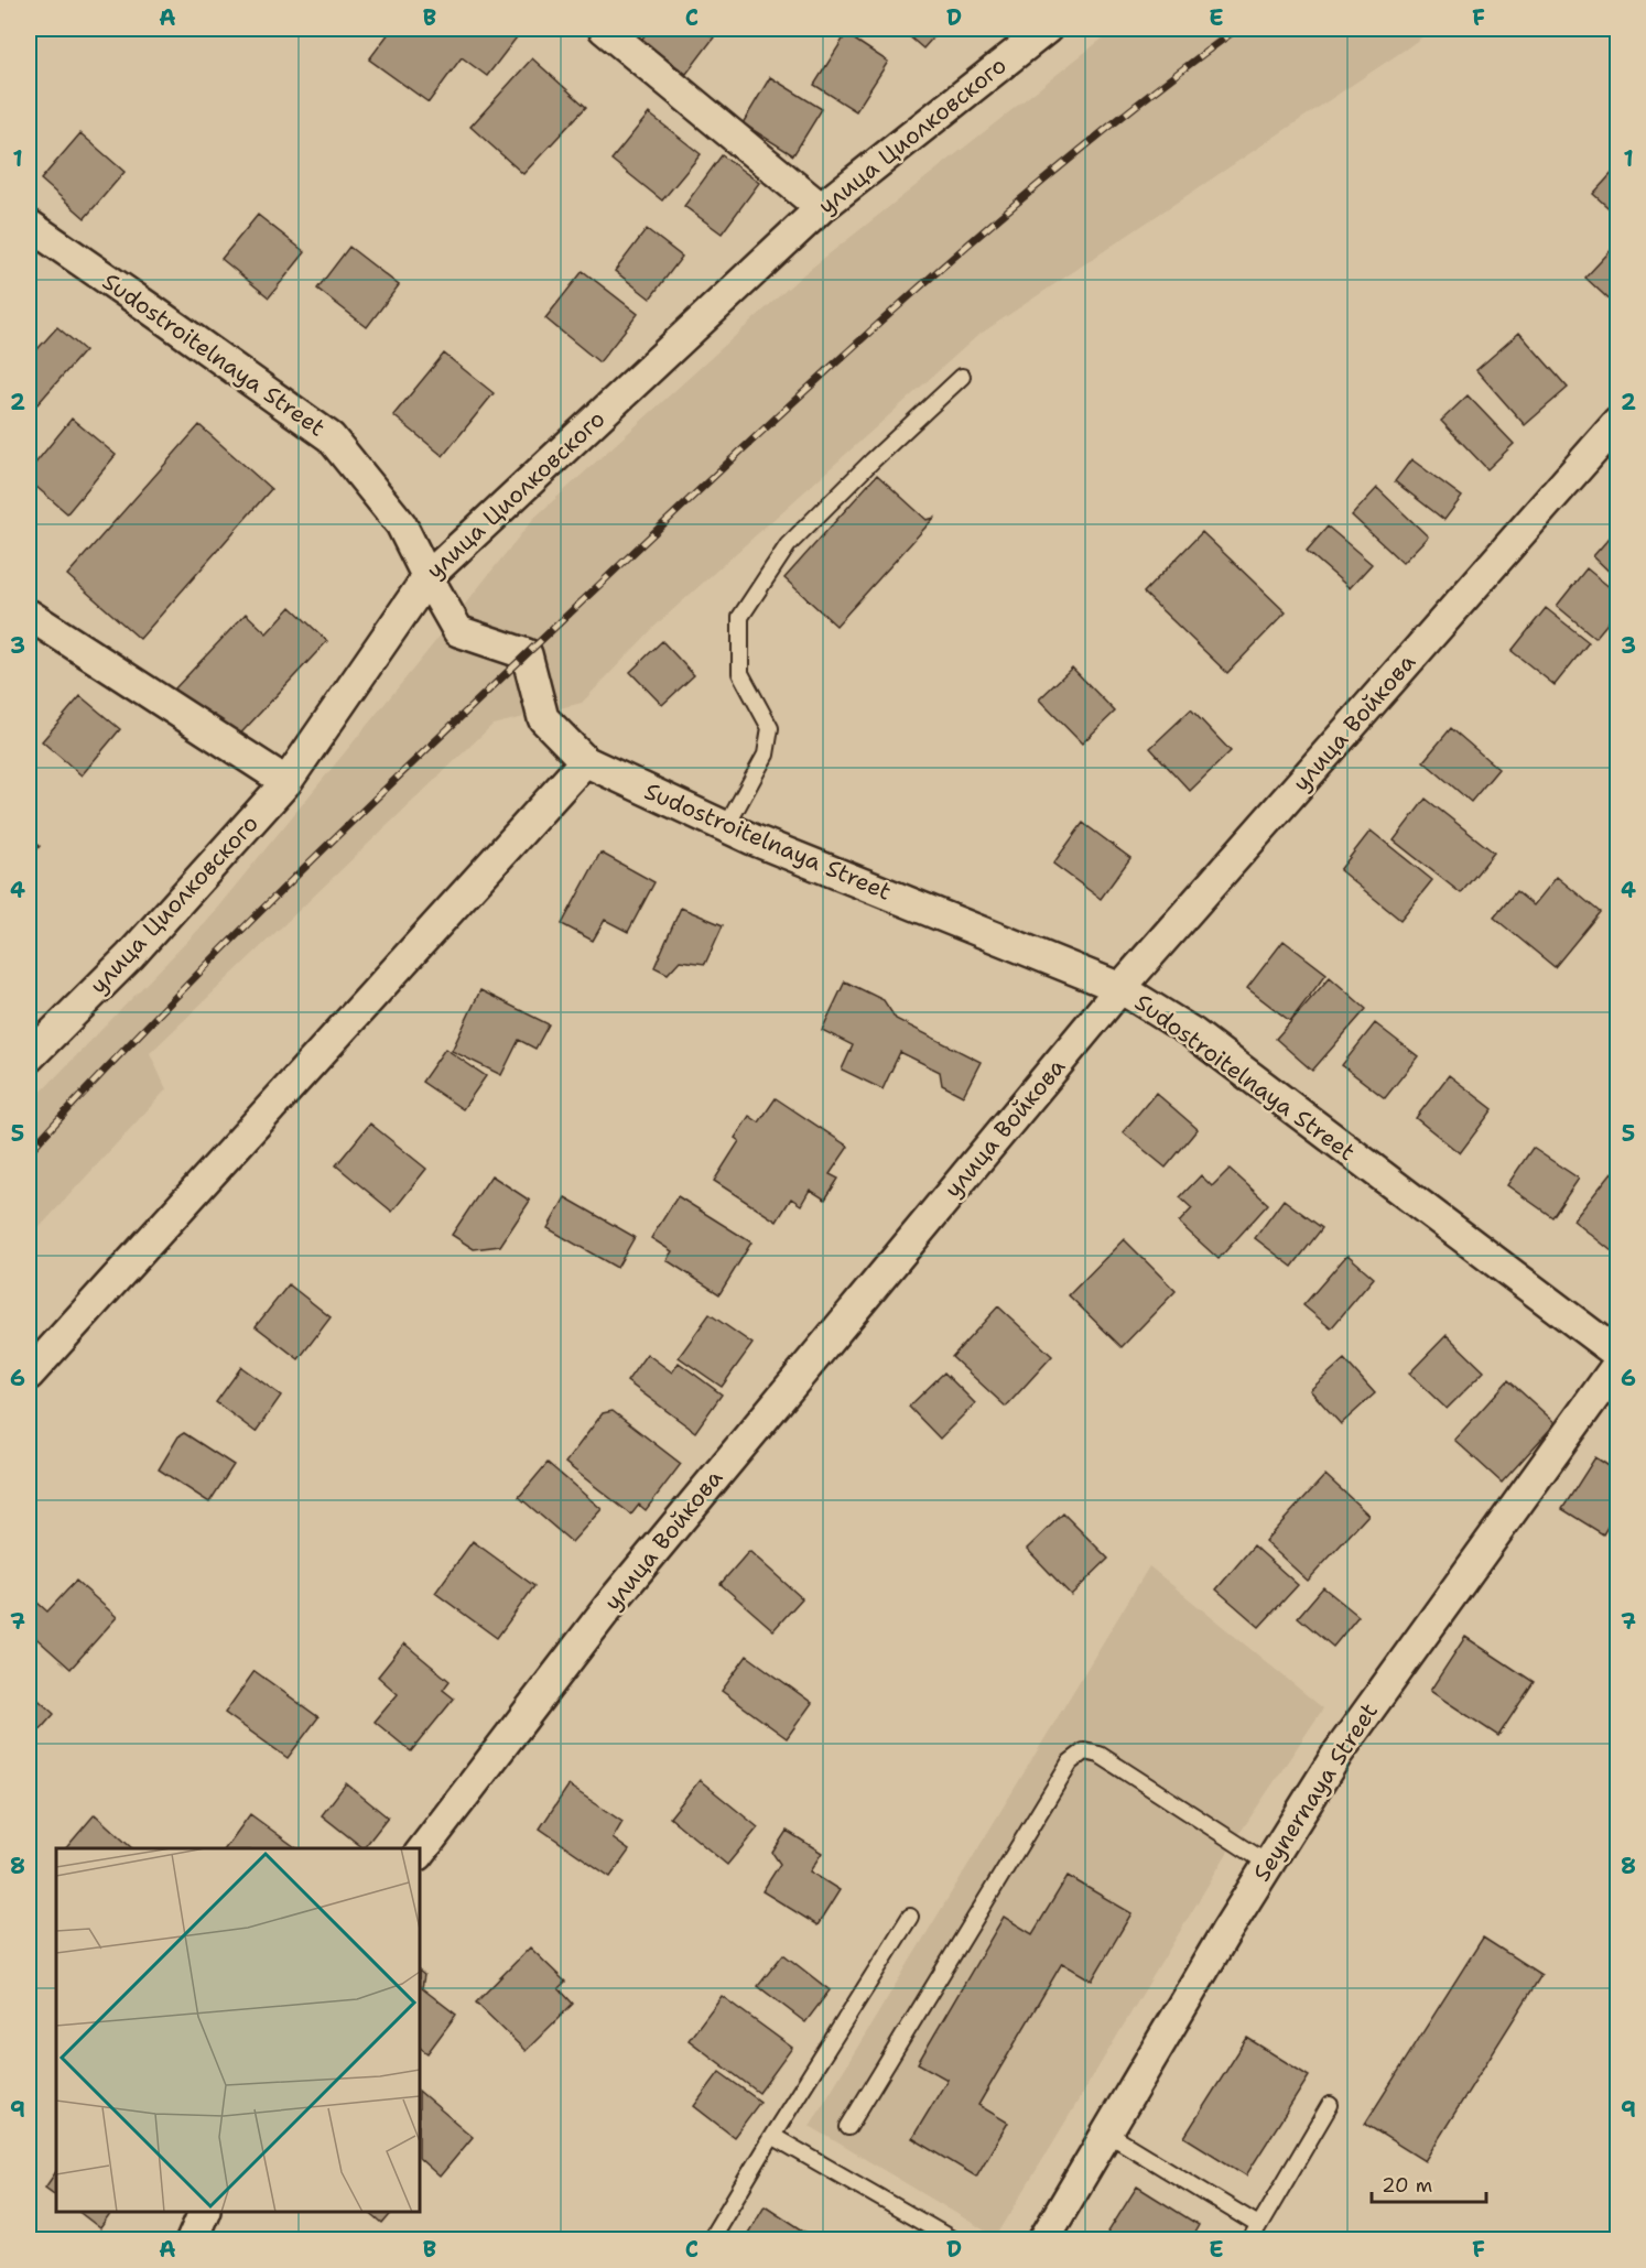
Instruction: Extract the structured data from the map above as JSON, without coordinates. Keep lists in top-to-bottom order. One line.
{"streets":{"street":["улица Циолковского","Sudostroitelnaya Street","улица Войкова","Seynernaya Street"]},"crossings":[["улица Циолковского","Sudostroitelnaya Street"],["Sudostroitelnaya Street","улица Войкова"]],"scale_bar":"20 m","grid":{"columns":["A","B","C","D","E","F"],"rows":["1","2","3","4","5","6","7","8","9"]}}
